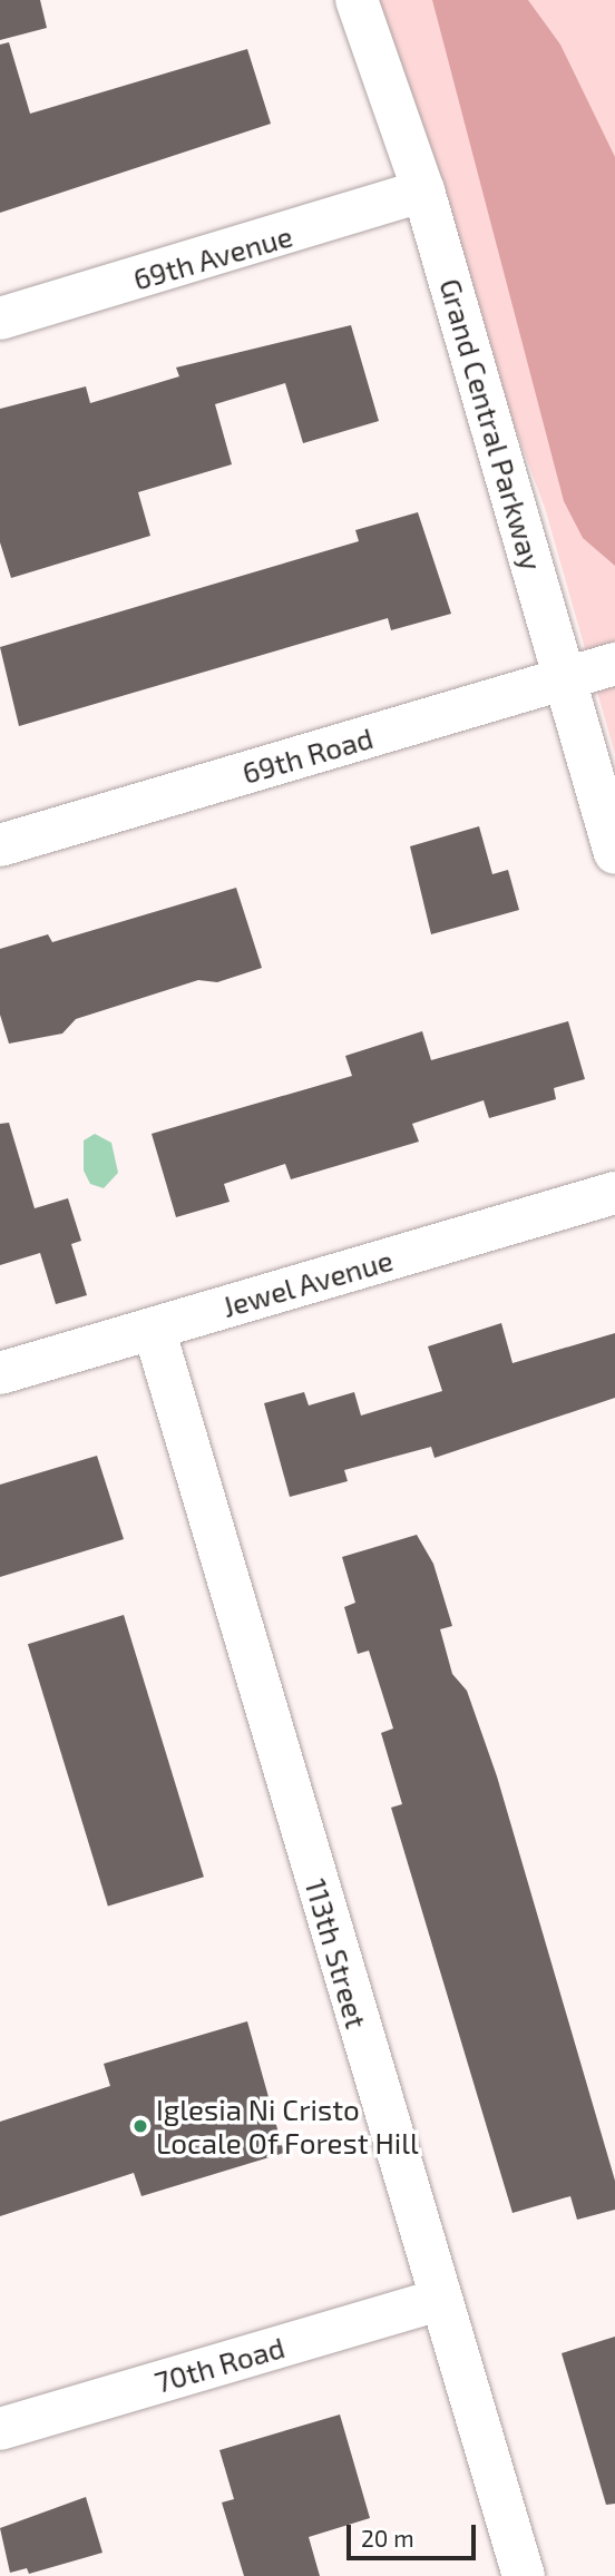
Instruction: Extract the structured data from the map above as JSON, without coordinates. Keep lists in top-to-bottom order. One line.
{"streets":{"street":["69th Avenue","Grand Central Parkway","69th Road","Jewel Avenue","113th Street","70th Road"]},"crossings":[["69th Avenue","Grand Central Parkway"],["Grand Central Parkway","69th Road"],["Jewel Avenue","113th Street"],["113th Street","70th Road"]],"places":["Iglesia Ni Cristo Locale Of Forest Hill"],"scale_bar":"20 m"}
